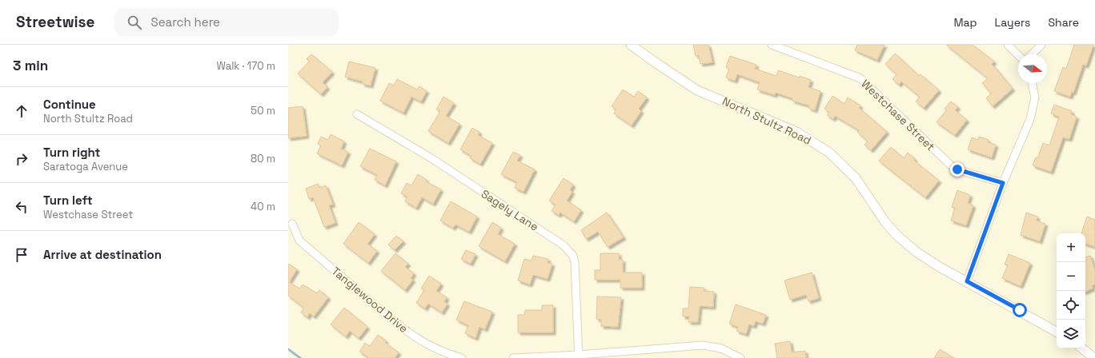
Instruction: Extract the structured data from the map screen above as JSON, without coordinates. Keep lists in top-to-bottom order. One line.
{"streets":{"street":["Westchase Street","North Stultz Road","Sagely Lane","Tanglewood Drive"]},"north":"right","page":{"header":"Streetwise","search":"Search here","nav":["Map","Layers","Share"],"heading":["3 min","Walk · 170 m"],"list":[["Continue","North Stultz Road","50 m"],["Turn right","Saratoga Avenue","80 m"],["Turn left","Westchase Street","40 m"],"Arrive at destination"],"map_buttons":["+","−"]}}
